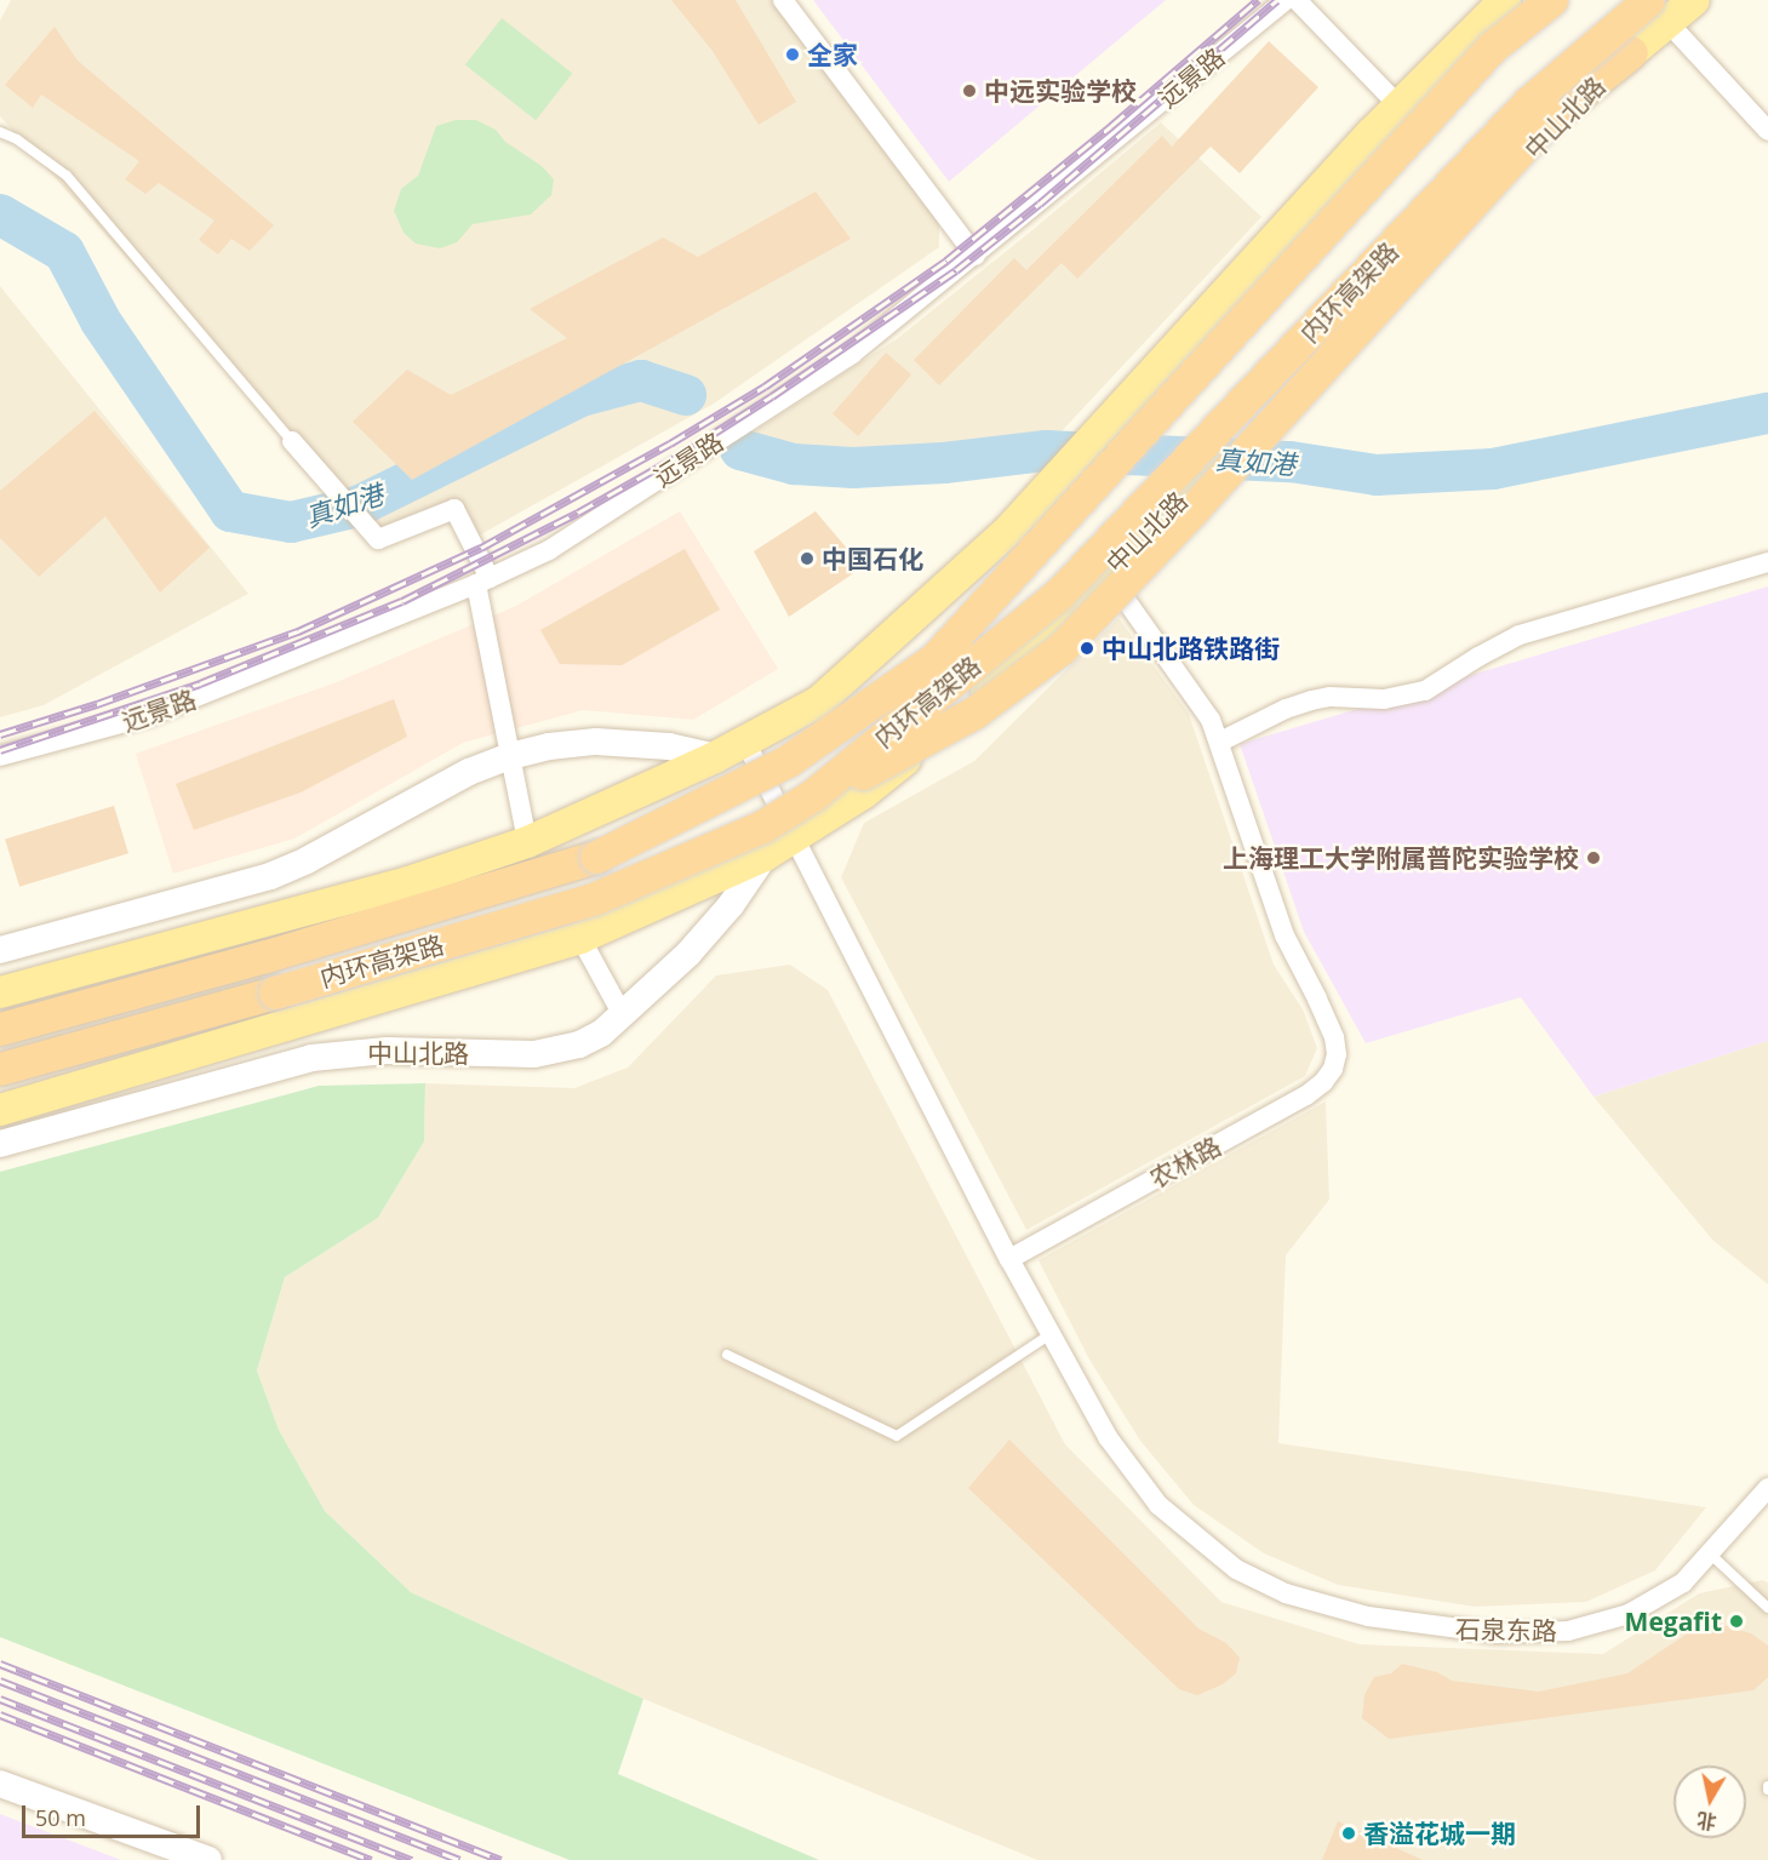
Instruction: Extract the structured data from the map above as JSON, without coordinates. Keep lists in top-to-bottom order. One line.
{"streets":{"highway":["内环高架路"],"main road":["中山北路"],"street":["远景路","农林路","石泉东路"]},"crossings":[["中山北路","内环高架路"],["中山北路","农林路"]],"water":["真如港"],"places":["全家","中远实验学校","中国石化","中山北路铁路街","上海理工大学附属普陀实验学校","Megafit","香溢花城一期"],"scale_bar":"50 m","north":"bottom"}
